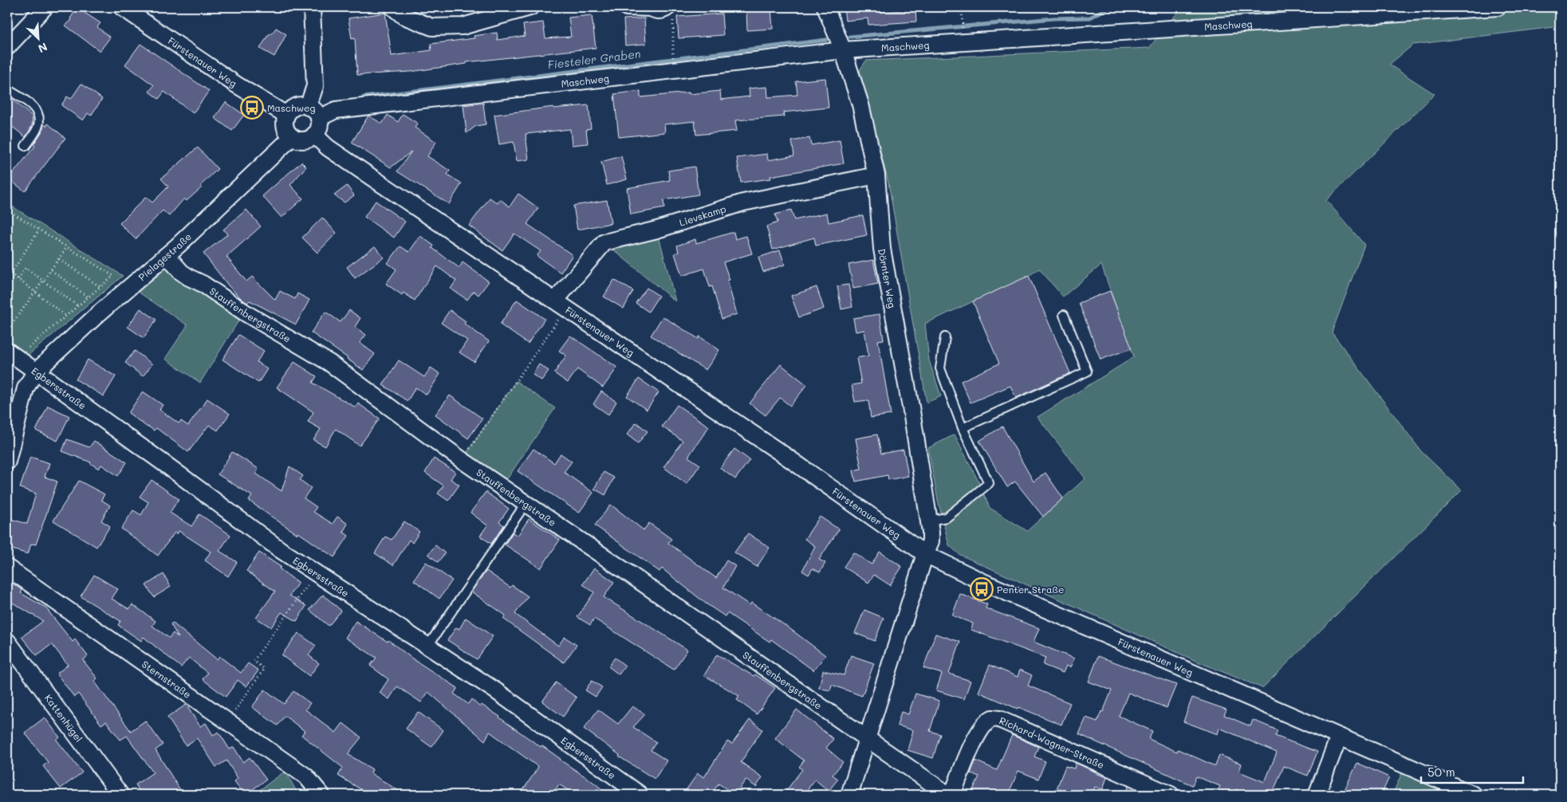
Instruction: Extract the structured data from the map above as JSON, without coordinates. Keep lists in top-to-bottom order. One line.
{"streets":{"street":["Maschweg","Fürstenauer Weg","Lievskamp","Pielagestraße","Dörnter Weg","Stauffenbergstraße","Egbersstraße","Sternstraße","Kattenhügel","Richard-Wagner-Straße"]},"crossings":[["Maschweg","Fürstenauer Weg"],["Maschweg","Pielagestraße"],["Maschweg","Dörnter Weg"],["Fürstenauer Weg","Lievskamp"],["Fürstenauer Weg","Pielagestraße"],["Fürstenauer Weg","Dörnter Weg"],["Lievskamp","Dörnter Weg"],["Pielagestraße","Stauffenbergstraße"],["Pielagestraße","Egbersstraße"]],"water":["Fiesteler Graben"],"places":{"bus stop":["Maschweg","Penter Straße"]},"scale_bar":"50 m","north":"bottom right"}
